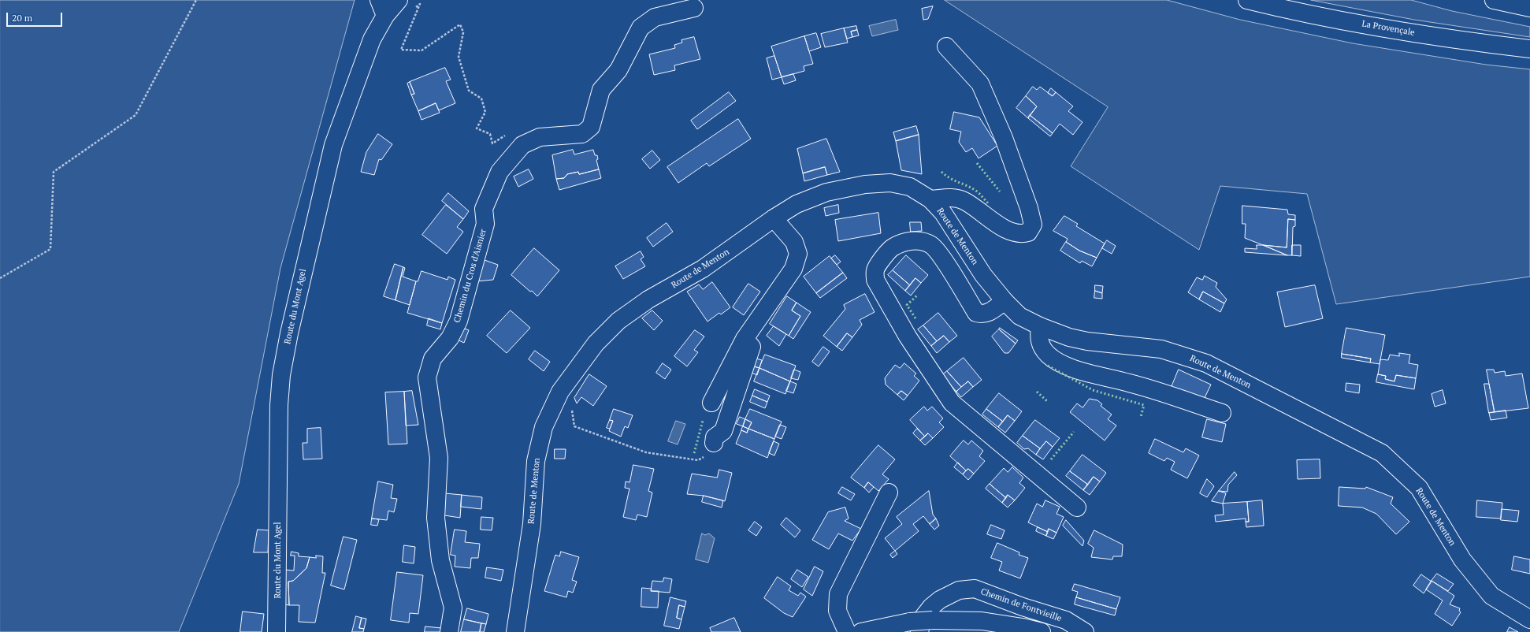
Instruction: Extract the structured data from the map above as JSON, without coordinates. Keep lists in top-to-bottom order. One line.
{"streets":{"main road":["La Provençale","Route de Menton","Chemin du Cros d'Aisnier","Route du Mont Agel","Chemin de Fontvieille"]},"scale_bar":"20 m"}
